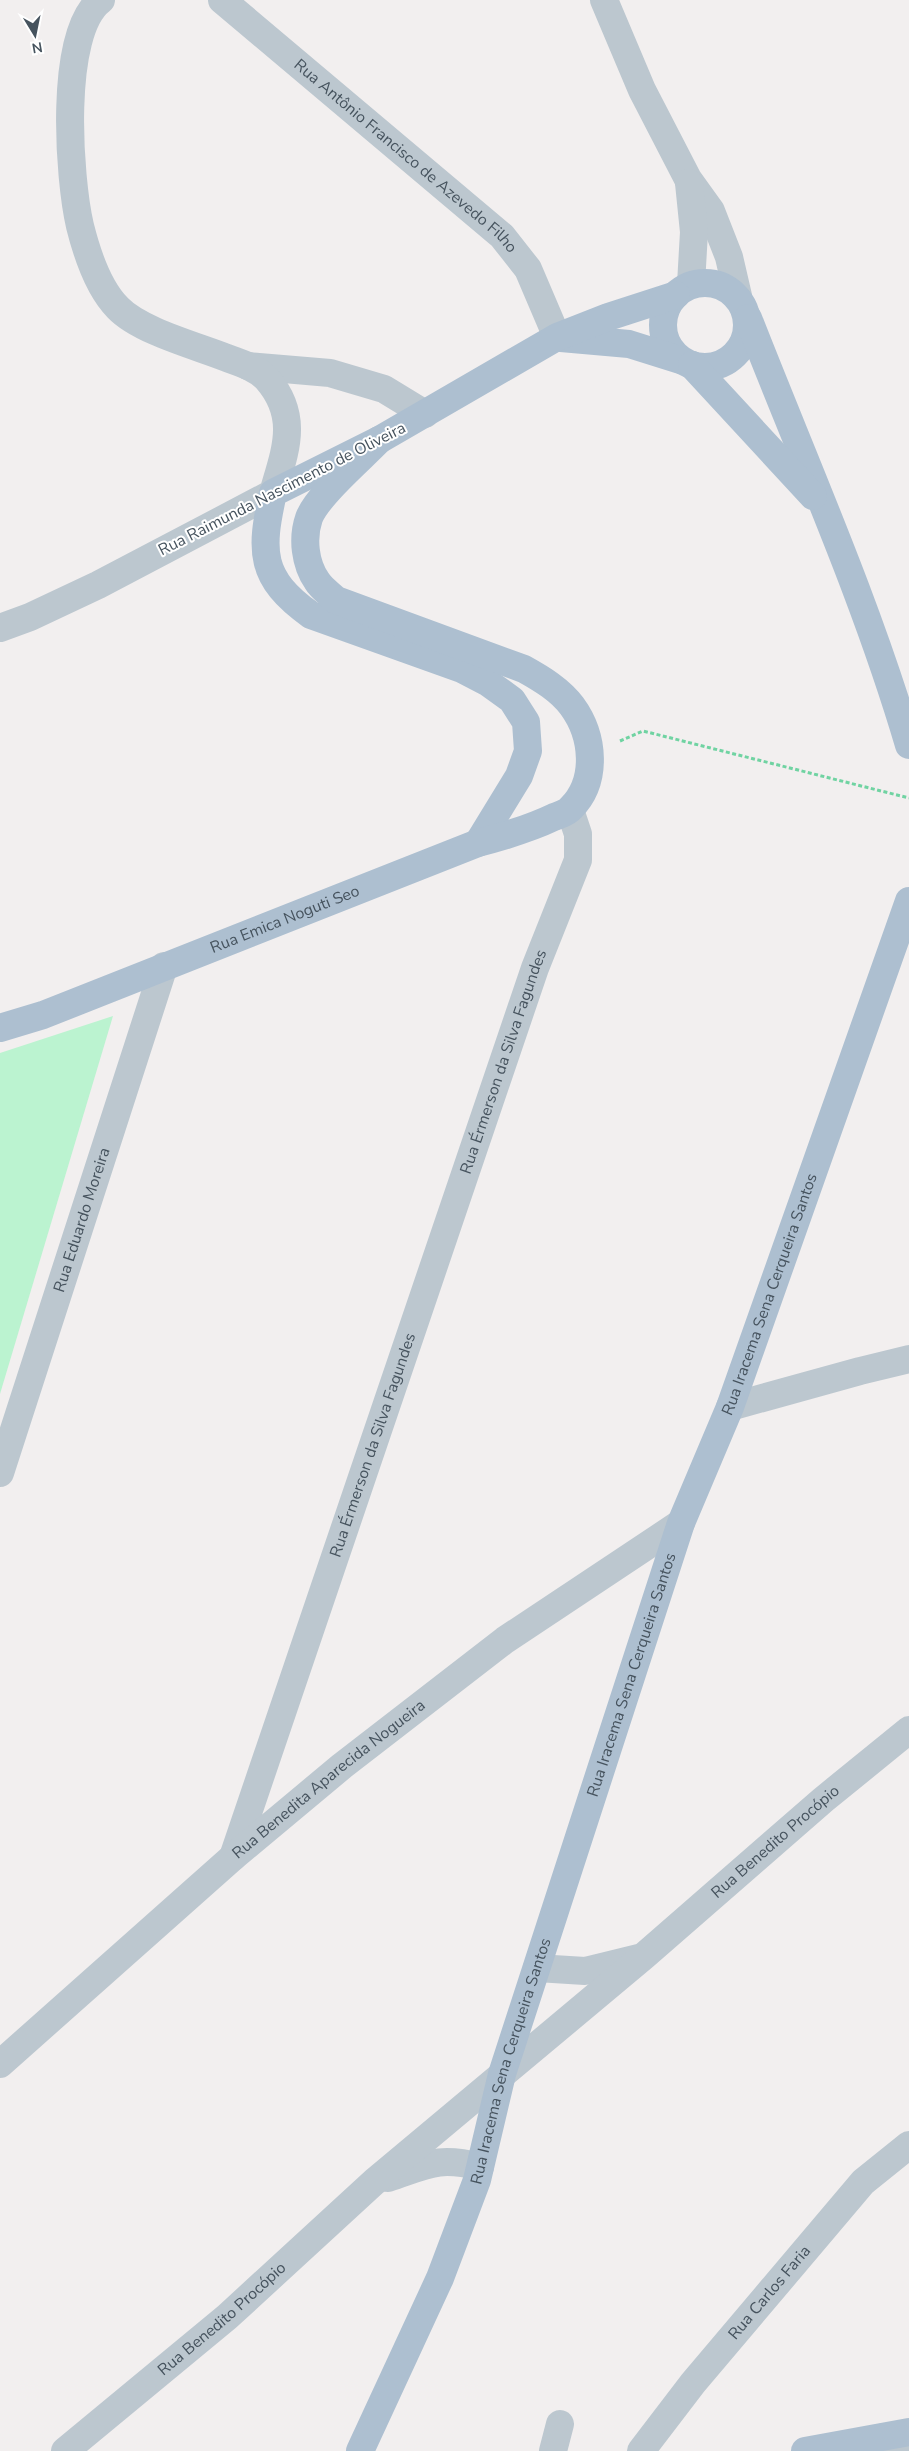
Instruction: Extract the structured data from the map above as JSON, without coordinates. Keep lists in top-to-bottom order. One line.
{"streets":{"main road":["Rua Raimunda Nascimento de Oliveira","Rua Emica Noguti Seo","Rua Iracema Sena Cerqueira Santos"],"street":["Rua Antônio Francisco de Azevedo Filho","Rua Érmerson da Silva Fagundes","Rua Eduardo Moreira","Rua Benedita Aparecida Nogueira","Rua Benedito Procópio","Rua Carlos Faria"]},"crossings":[["Rua Antônio Francisco de Azevedo Filho","Rua Raimunda Nascimento de Oliveira"],["Rua Emica Noguti Seo","Rua Érmerson da Silva Fagundes"],["Rua Emica Noguti Seo","Rua Eduardo Moreira"],["Rua Érmerson da Silva Fagundes","Rua Benedita Aparecida Nogueira"],["Rua Iracema Sena Cerqueira Santos","Rua Benedita Aparecida Nogueira"],["Rua Iracema Sena Cerqueira Santos","Rua Benedito Procópio"]],"north":"bottom"}
